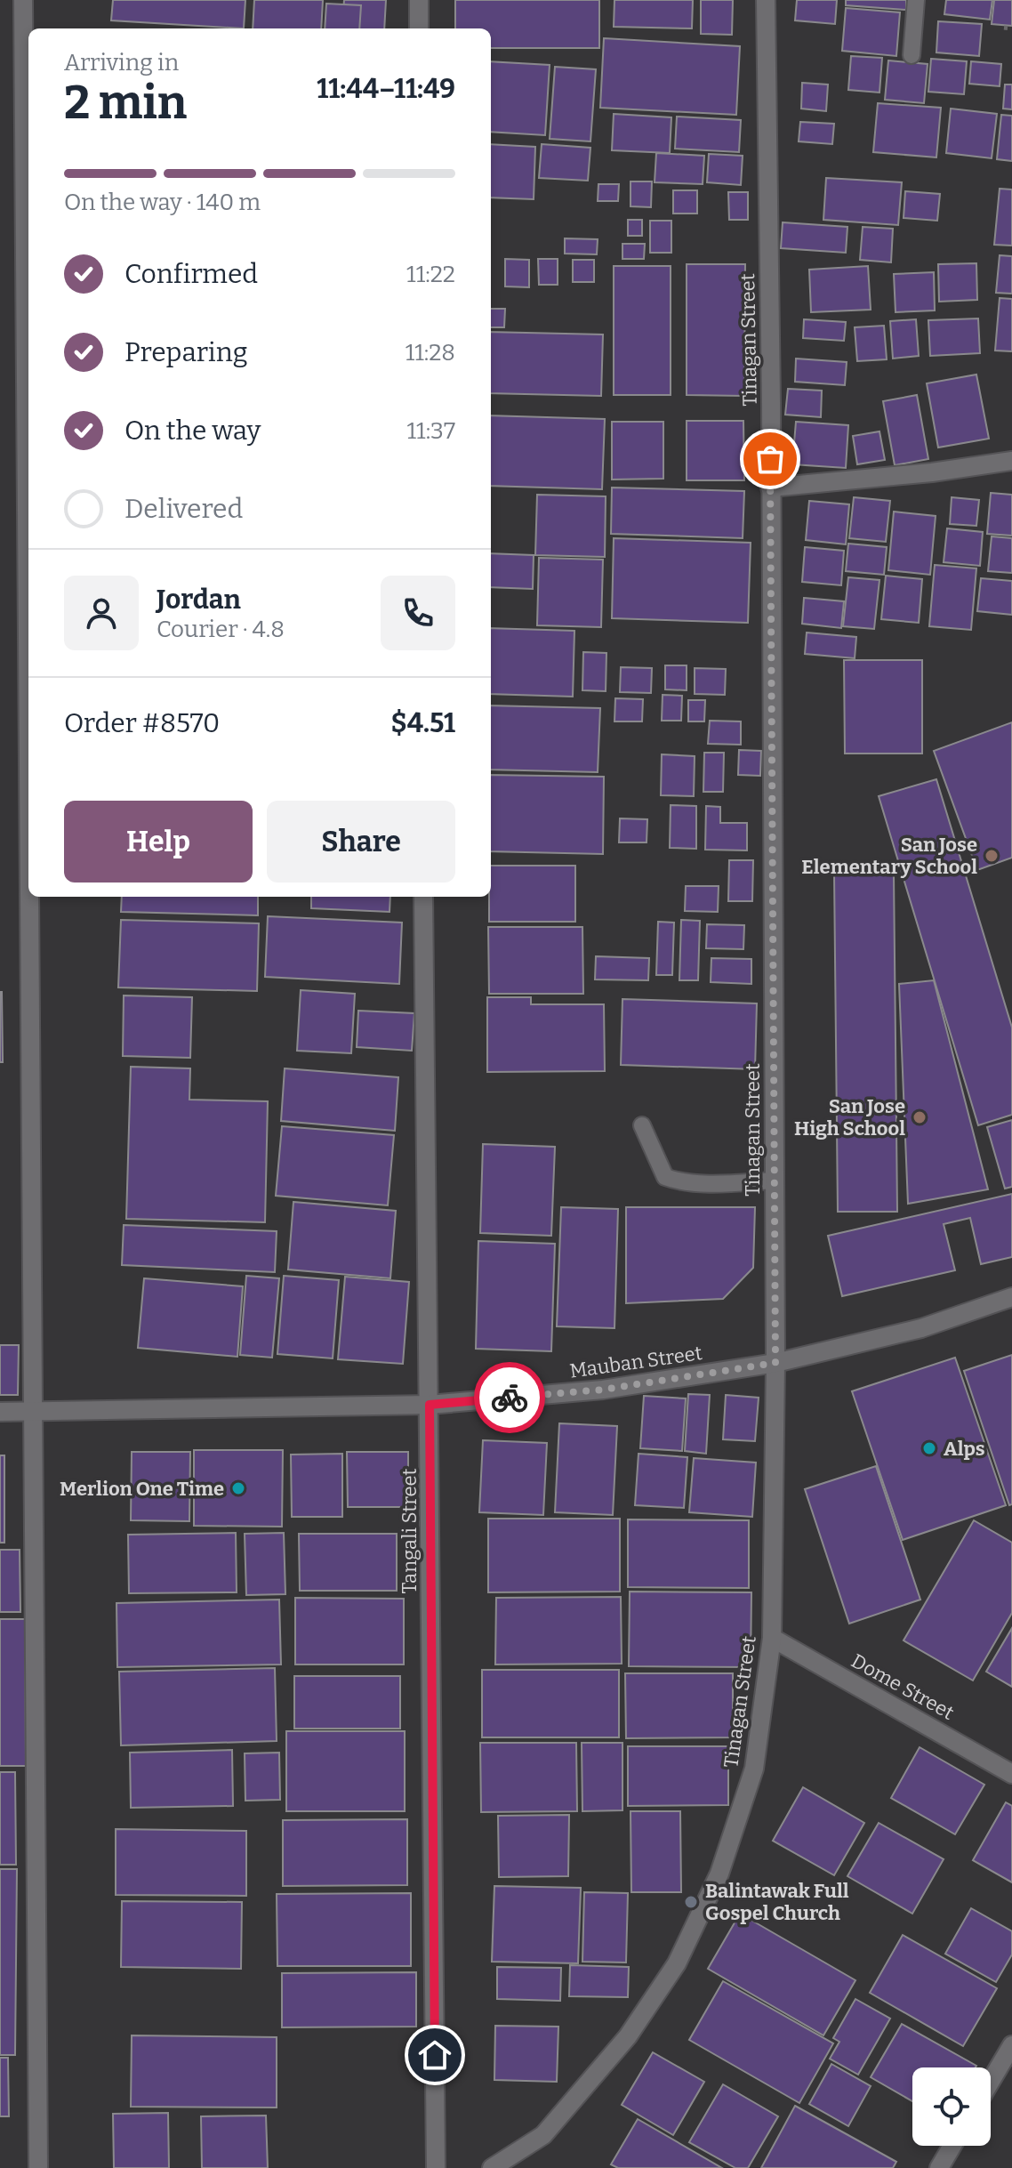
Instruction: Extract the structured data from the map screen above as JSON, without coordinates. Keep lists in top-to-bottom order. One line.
{"streets":{"street":["Tinagan Street","Mauban Street","Tangali Street","Dome Street"]},"crossings":[["Tinagan Street","Mauban Street"],["Tinagan Street","Dome Street"],["Mauban Street","Tangali Street"]],"places":["San Jose Elementary School","San Jose High School","Alps","Merlion One Time","Balintawak Full Gospel Church"],"page":{"heading":["2 min","Arriving in","11:44–11:49"],"panel":["Jordan","Courier · 4.8","Order #8570","$4.51"],"bar":"On the way · 140 m","list":[["Confirmed","11:22"],["Preparing","11:28"],["On the way","11:37"],"Delivered"],"buttons":["Help","Share"]}}
